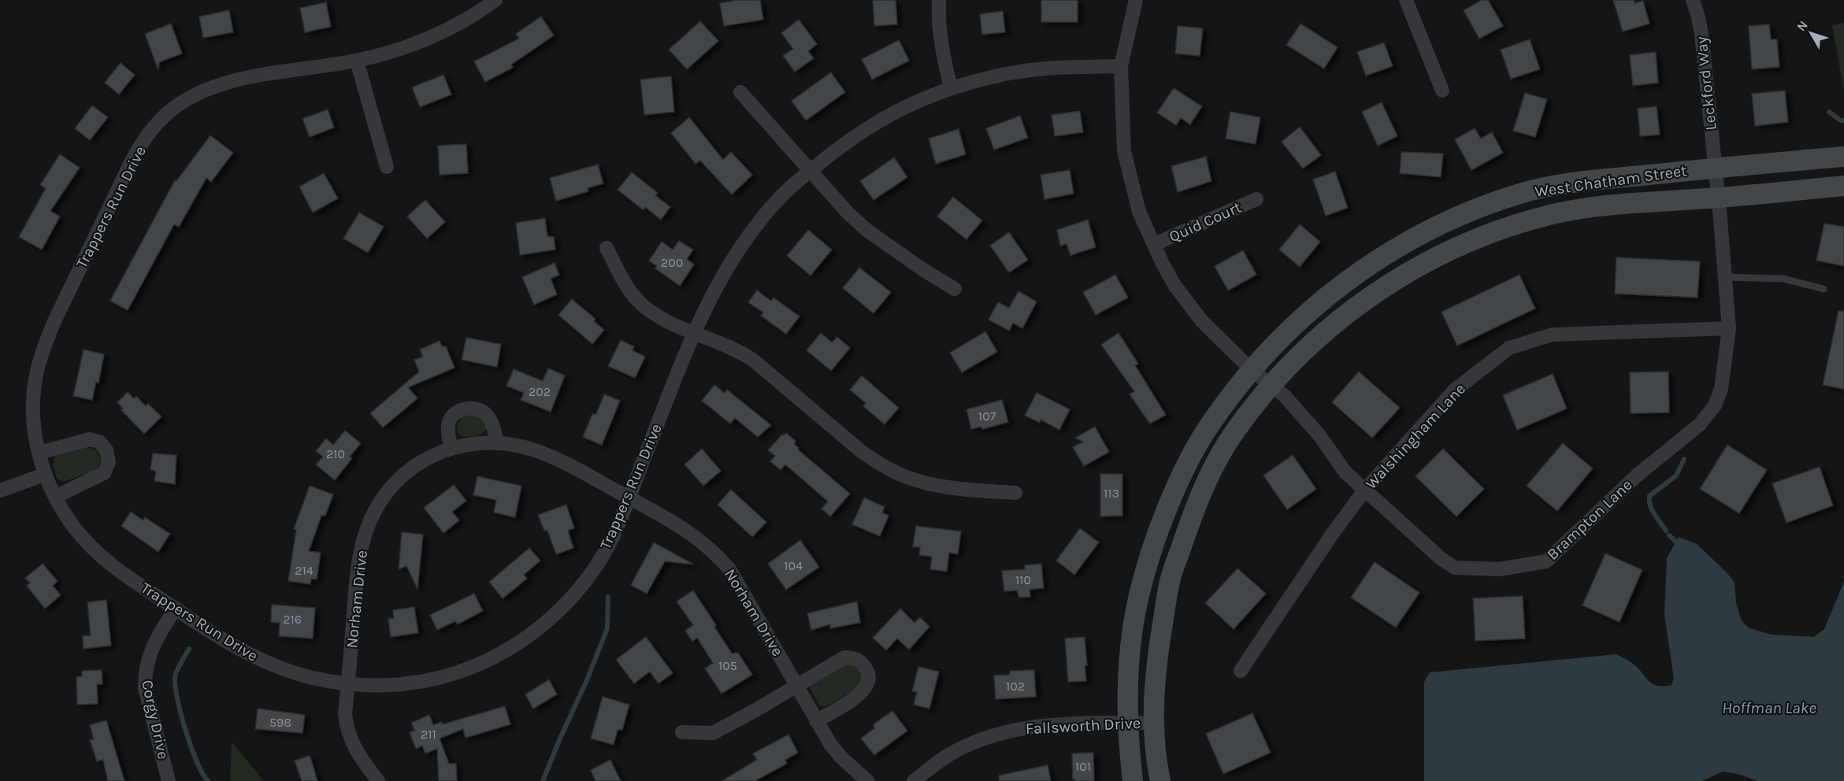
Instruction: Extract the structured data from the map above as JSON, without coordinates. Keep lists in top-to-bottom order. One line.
{"streets":{"street":["Leckford Way","West Chatham Street","Trappers Run Drive","Quid Court","Walshingham Lane","Brampton Lane","Norham Drive","Corgy Drive","Fallsworth Drive"]},"crossings":[["Leckford Way","West Chatham Street"],["Leckford Way","Brampton Lane"],["West Chatham Street","Brampton Lane"],["West Chatham Street","Fallsworth Drive"],["Trappers Run Drive","Brampton Lane"],["Trappers Run Drive","Norham Drive"],["Trappers Run Drive","Corgy Drive"],["Quid Court","Brampton Lane"],["Walshingham Lane","Brampton Lane"]],"water":["Hoffman Lake"],"house_numbers":["200","202","107","210","113","104","214","110","216","105","102","598","211","101"],"north":"top left"}
